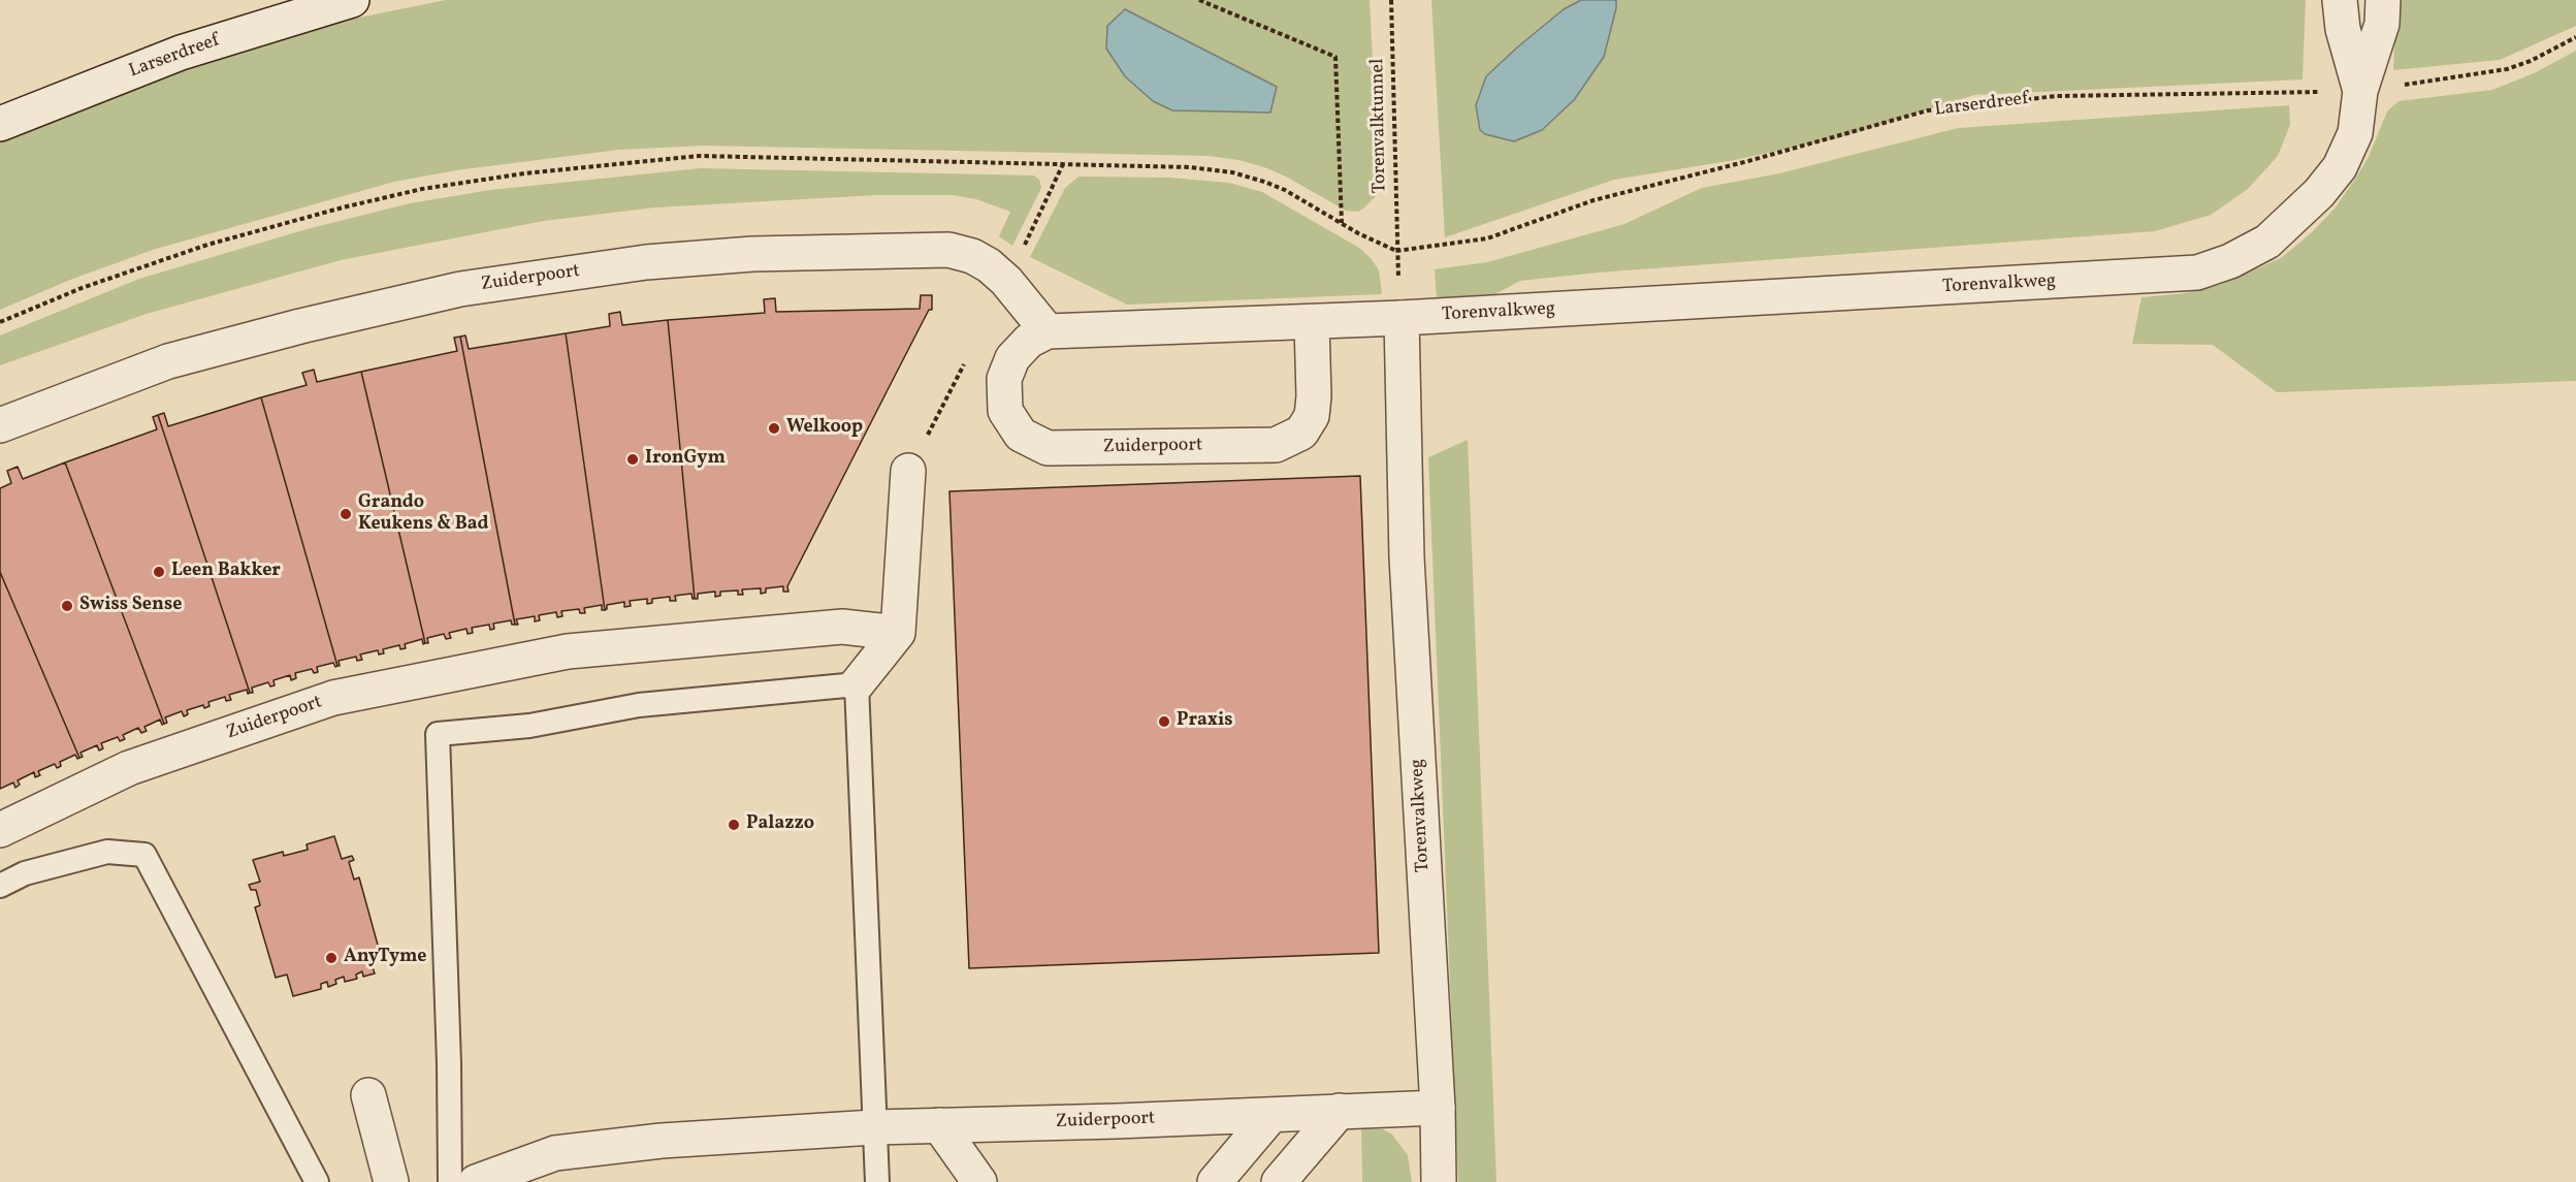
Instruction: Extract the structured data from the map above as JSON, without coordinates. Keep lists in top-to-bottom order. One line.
{"streets":{"street":["Larserdreef","Zuiderpoort","Torenvalkweg"],"path":["Torenvalktunnel"]},"crossings":[["Larserdreef","Torenvalktunnel"],["Larserdreef","Torenvalkweg"],["Zuiderpoort","Torenvalkweg"]],"places":["Welkoop","IronGym","Grando Keukens & Bad","Leen Bakker","Swiss Sense","Praxis","Palazzo","AnyTyme"]}
